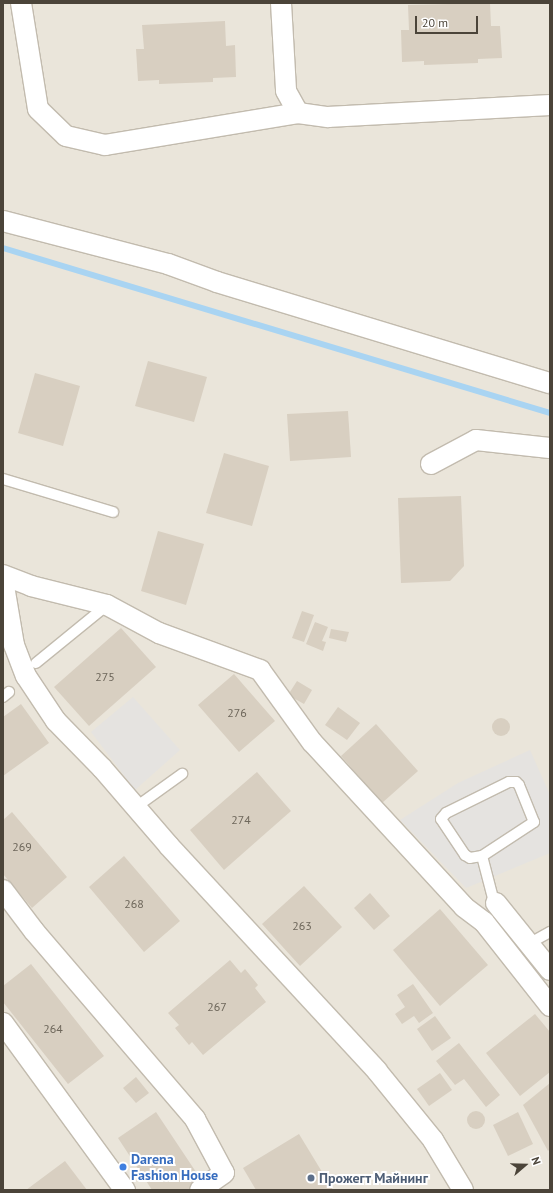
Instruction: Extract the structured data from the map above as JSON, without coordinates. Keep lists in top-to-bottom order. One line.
{"places":["Darena Fashion House","Прожегт Майнинг"],"house_numbers":["275","276","274","269","268","263","267","264"],"scale_bar":"20 m","north":"right"}
